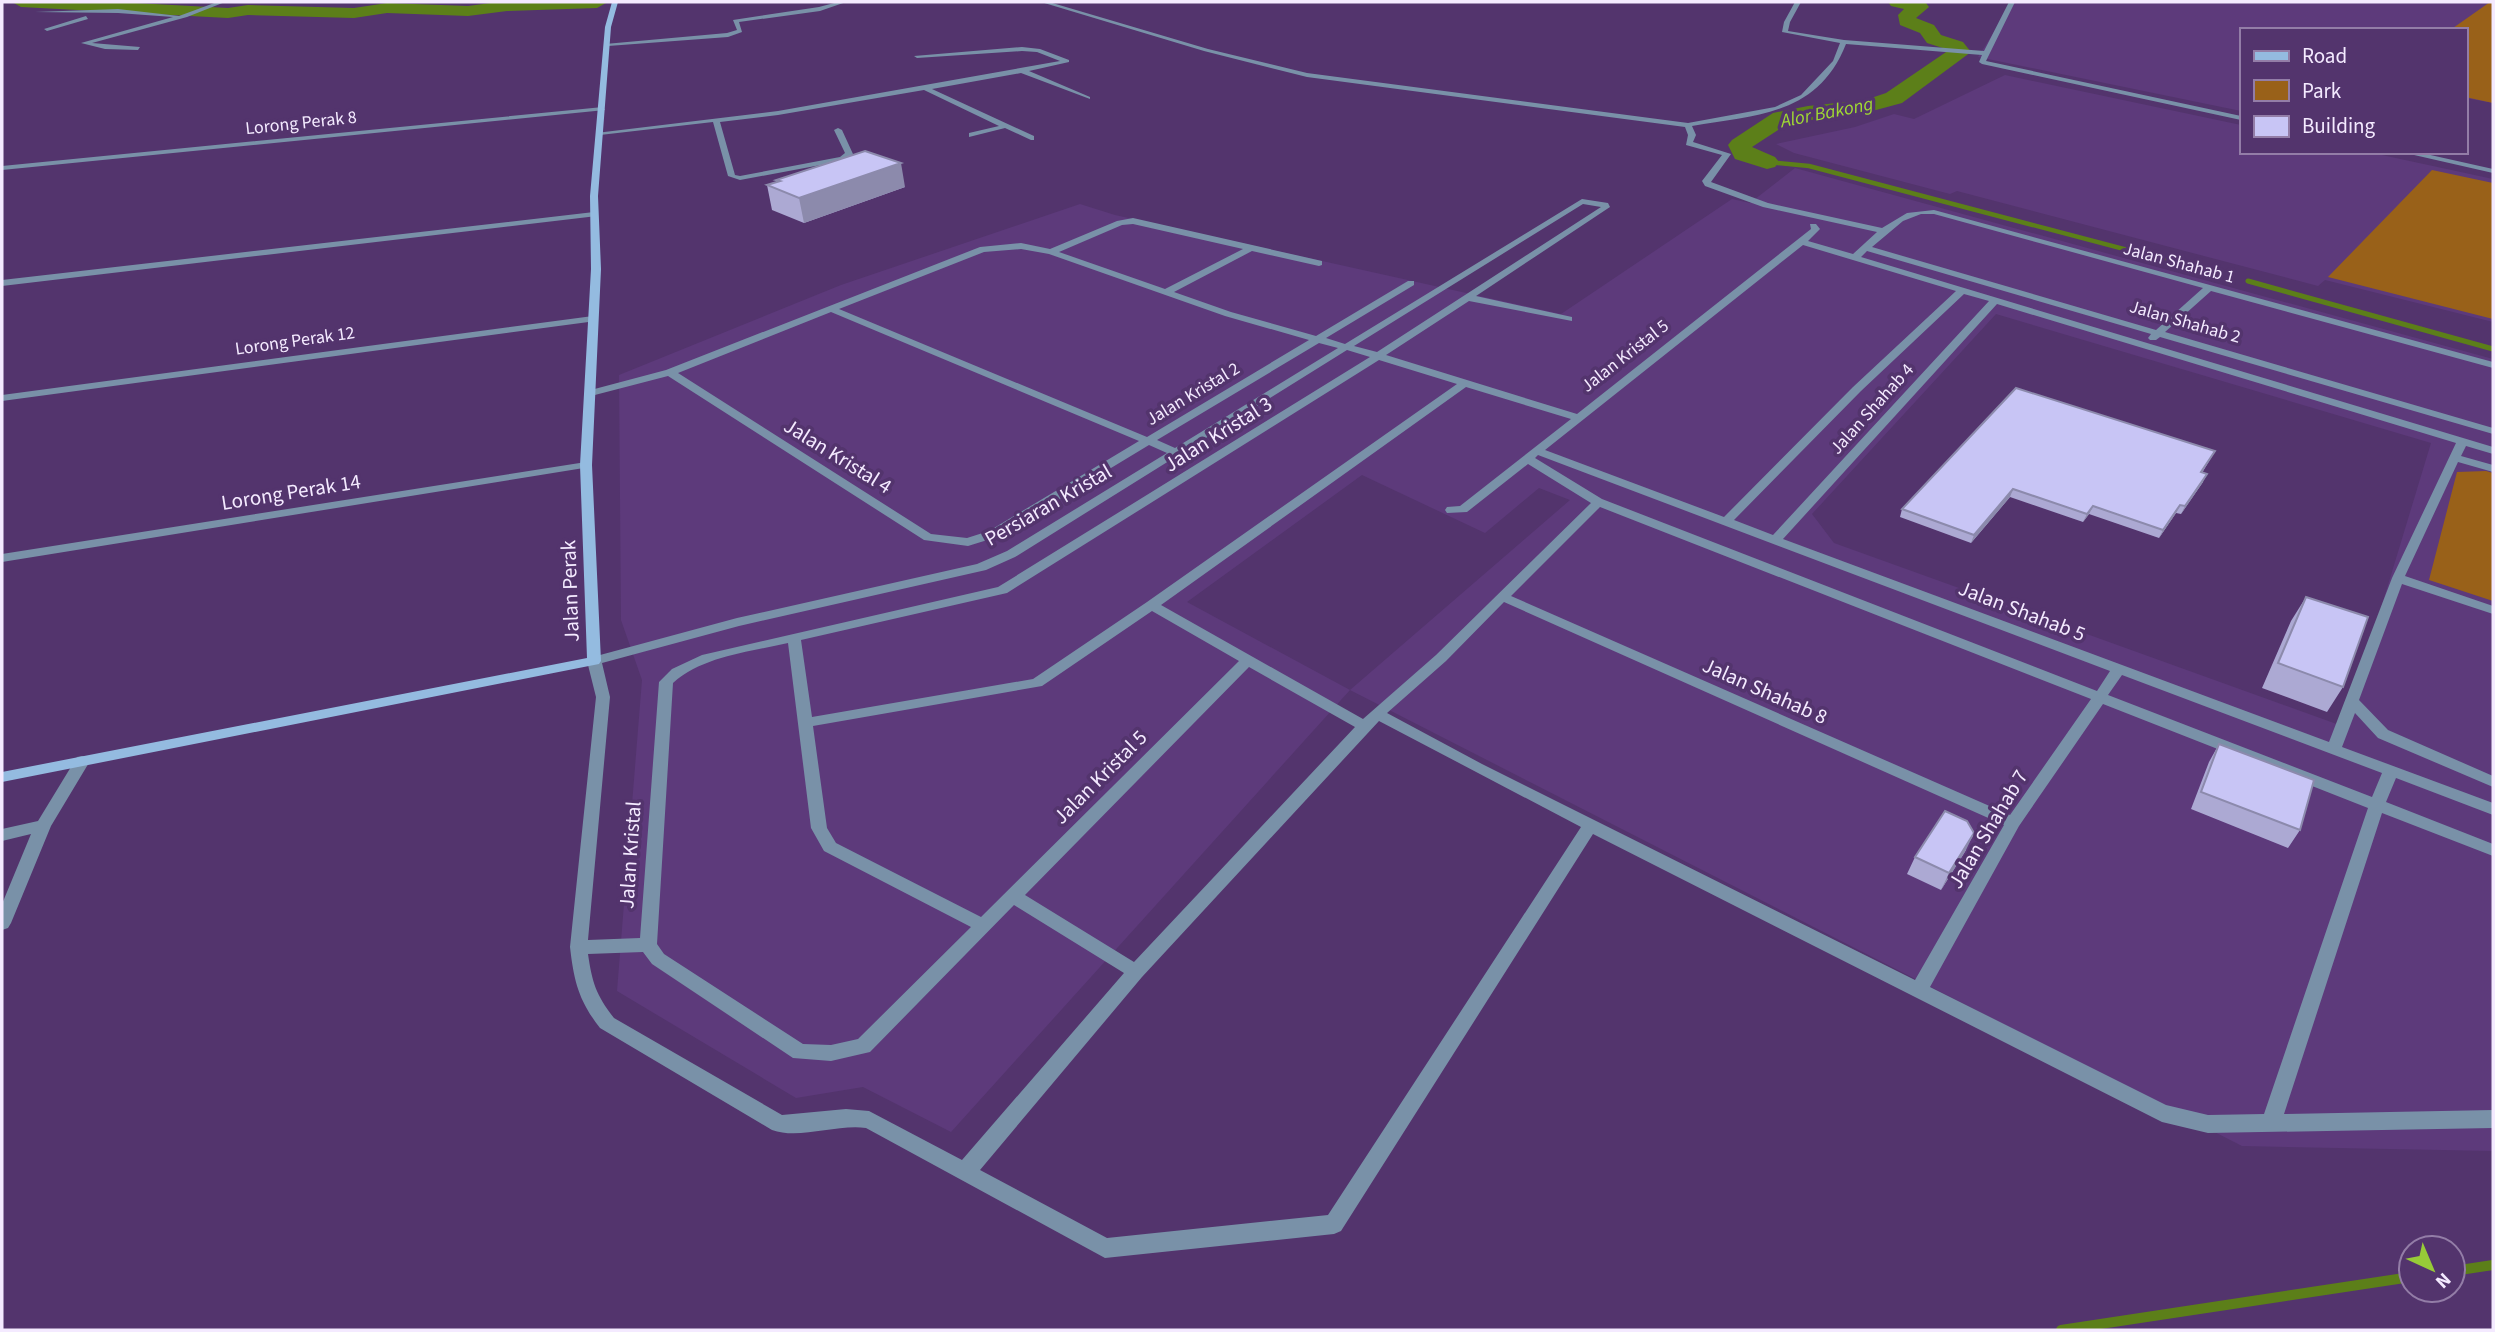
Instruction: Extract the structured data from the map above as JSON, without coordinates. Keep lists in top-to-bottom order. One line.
{"streets":{"street":["Lorong Perak 8","Jalan Shahab 1","Jalan Shahab 2","Lorong Perak 12","Jalan Kristal 5","Jalan Kristal 2","Jalan Shahab 4","Jalan Kristal 3","Jalan Kristal 4","Lorong Perak 14","Persiaran Kristal","Jalan Perak","Jalan Shahab 5","Jalan Shahab 8","Jalan Shahab 7","Jalan Kristal"]},"crossings":[["Lorong Perak 8","Jalan Perak"],["Jalan Shahab 1","Jalan Shahab 2"],["Lorong Perak 12","Jalan Perak"],["Jalan Kristal 5","Jalan Shahab 5"],["Jalan Kristal 2","Jalan Kristal 4"],["Jalan Shahab 4","Jalan Shahab 5"],["Jalan Kristal 3","Persiaran Kristal"],["Jalan Kristal 3","Jalan Kristal"],["Lorong Perak 14","Jalan Perak"],["Persiaran Kristal","Jalan Perak"],["Persiaran Kristal","Jalan Kristal"],["Jalan Perak","Jalan Kristal"],["Jalan Shahab 5","Jalan Shahab 7"],["Jalan Shahab 8","Jalan Shahab 7"]],"water":["Alor Bakong"],"legend":["Road","Park","Building"],"north":"bottom right"}
